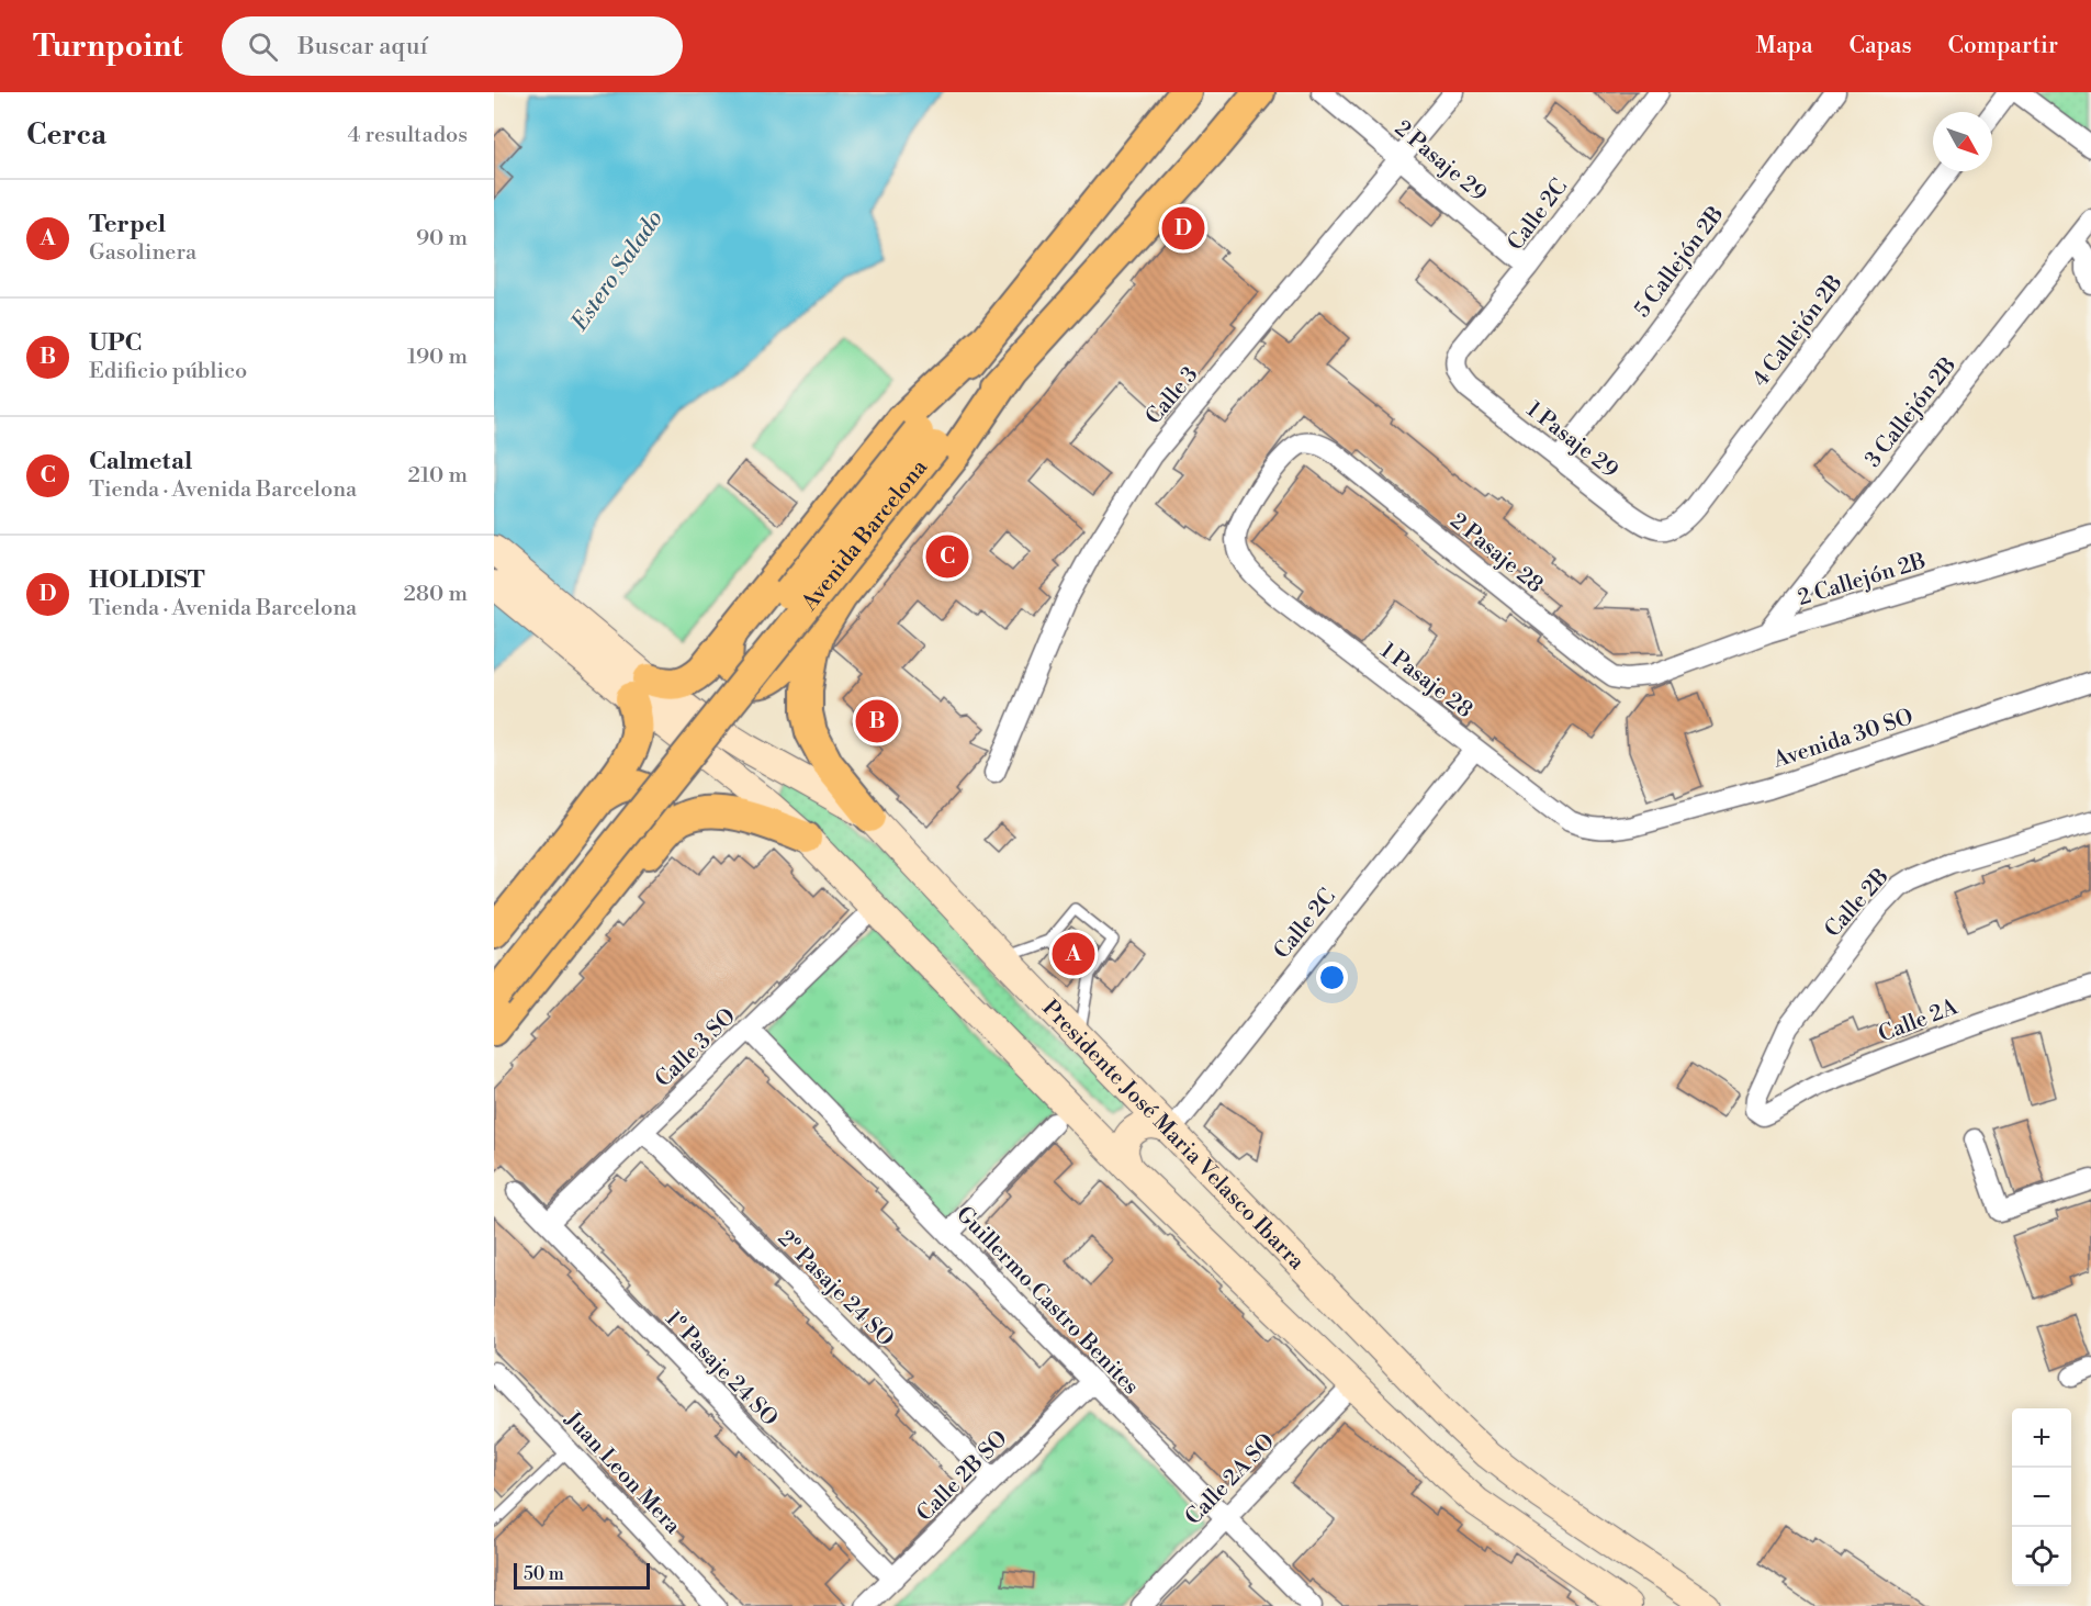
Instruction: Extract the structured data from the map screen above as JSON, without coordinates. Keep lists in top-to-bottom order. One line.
{"streets":{"main road":["Avenida Barcelona","Presidente José Maria Velasco Ibarra"],"street":["2 Pasaje 29","Calle 2C","5 Callejón 2B","4 Callejón 2B","Calle 3","3 Callejón 2B","1 Pasaje 29","2 Pasaje 28","2 Callejón 2B","1 Pasaje 28","Avenida 30 SO","Calle 2B","Calle 2A","Calle 3 SO","2º Pasaje 24 SO","Guillermo Castro Benites","1º Pasaje 24 SO","Juan Leon Mera","Calle 2B SO","Calle 2A SO"]},"crossings":[["2 Pasaje 29","Calle 2C"],["2 Pasaje 29","Calle 3"],["Calle 2C","1 Pasaje 29"],["Calle 2C","1 Pasaje 28"],["Calle 2C","Presidente José Maria Velasco Ibarra"],["5 Callejón 2B","1 Pasaje 29"],["4 Callejón 2B","1 Pasaje 29"],["3 Callejón 2B","2 Callejón 2B"],["2 Pasaje 28","2 Callejón 2B"],["2 Pasaje 28","1 Pasaje 28"],["1 Pasaje 28","Avenida 30 SO"],["Calle 2B","Calle 2A"],["Calle 3 SO","2º Pasaje 24 SO"],["Calle 3 SO","Guillermo Castro Benites"],["Calle 3 SO","1º Pasaje 24 SO"],["2º Pasaje 24 SO","Calle 2B SO"],["Guillermo Castro Benites","Calle 2B SO"],["Guillermo Castro Benites","Calle 2A SO"],["1º Pasaje 24 SO","Calle 2B SO"]],"water":["Estero Salado"],"scale_bar":"50 m","north":"bottom right","page":{"header":"Turnpoint","search":"Buscar aquí","nav":["Mapa","Capas","Compartir"],"heading":["Cerca","4 resultados"],"list":[{"mark":"A","name":"Terpel","note":"Gasolinera","value":"90 m"},{"mark":"B","name":"UPC","note":"Edificio público","value":"190 m"},{"mark":"C","name":"Calmetal","note":"Tienda · Avenida Barcelona","value":"210 m"},{"mark":"D","name":"HOLDIST","note":"Tienda · Avenida Barcelona","value":"280 m"}],"pins":["D","C","B","A"],"map_buttons":["+","−"],"scale":"50 m"}}
